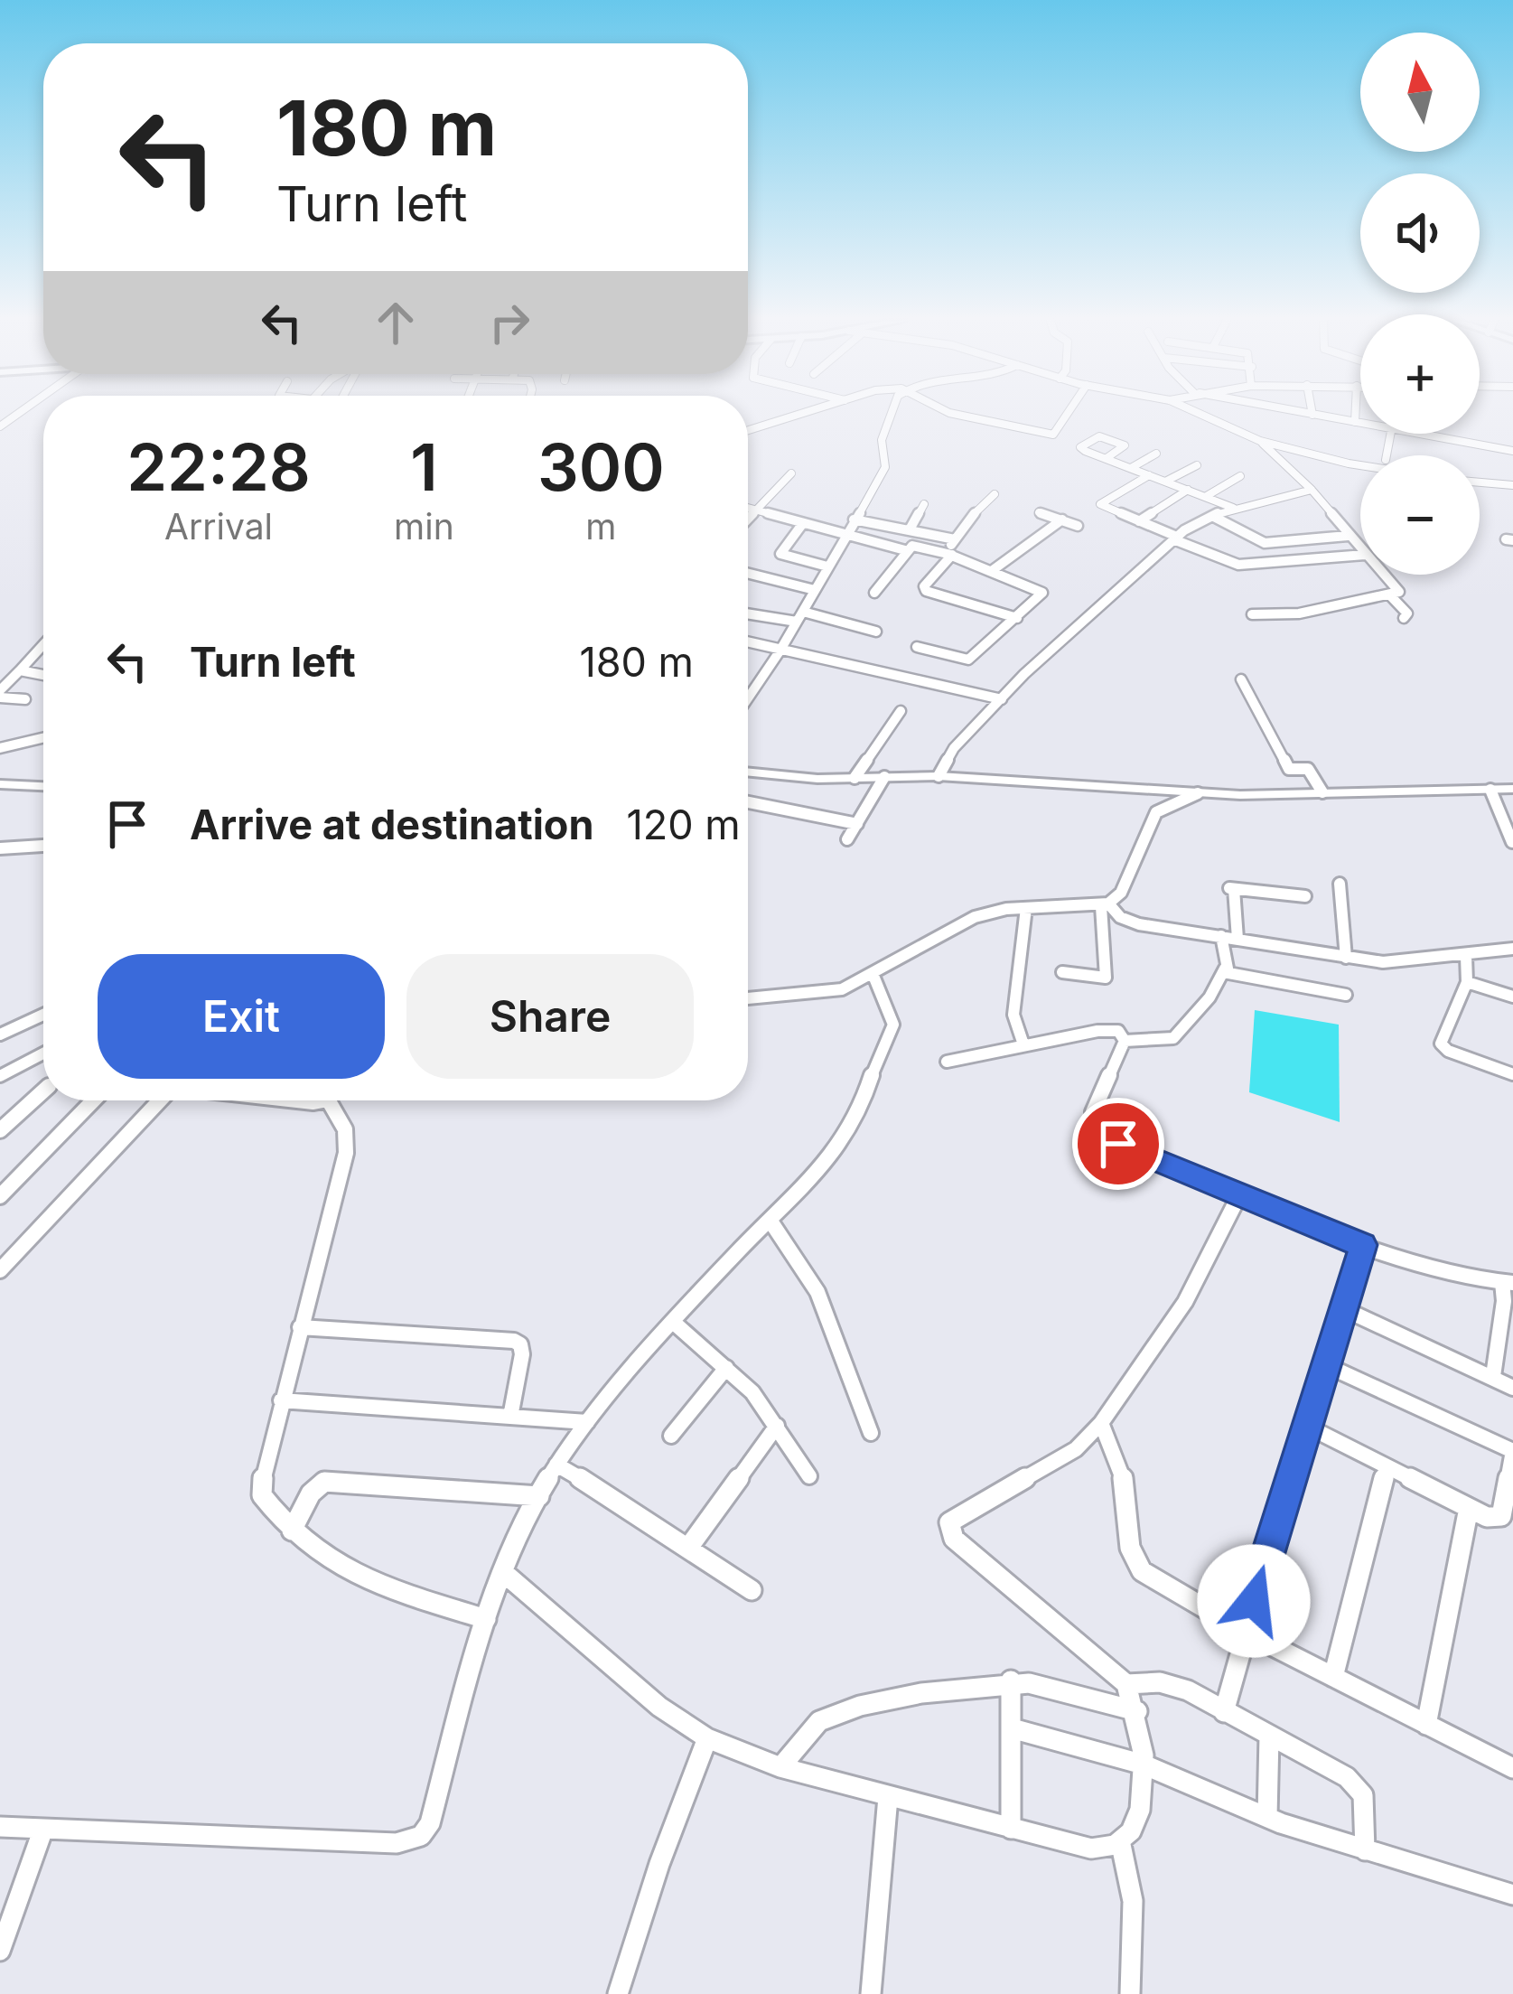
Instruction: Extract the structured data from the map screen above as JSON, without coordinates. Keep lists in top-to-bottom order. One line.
{"north":"top","page":{"map_buttons":["+","−"],"turn":["180 m","Turn left"],"eta":["22:28","Arrival","1","min","300","m"],"list":[{"name":"Turn left","value":"180 m"},{"name":"Arrive at destination","value":"120 m"}],"buttons":["Exit","Share"]}}
